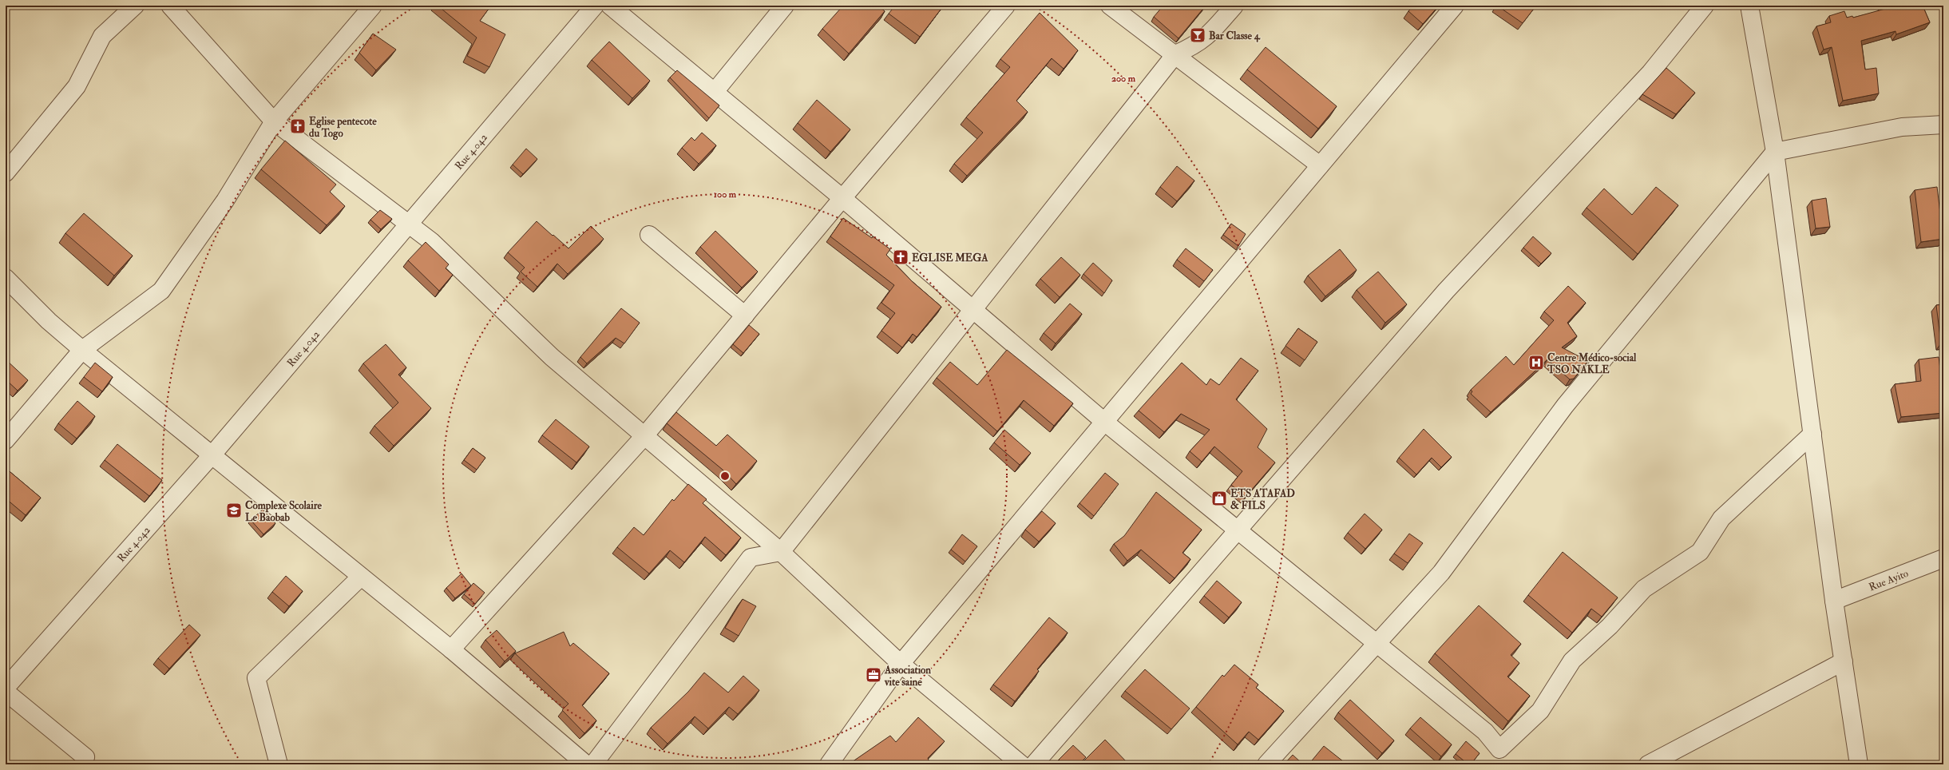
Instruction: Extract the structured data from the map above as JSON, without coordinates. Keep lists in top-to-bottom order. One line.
{"streets":{"street":["Rue 4.042","Rue Ayito"]},"places":{"bar":["Bar Classe 4"],"church":["Eglise pentecote du Togo","EGLISE MEGA"],"hospital":["Centre Médico-social TSO NAKLE"],"shop":["ETS ATAFAD & FILS"],"school or university":["Complexe Scolaire Le Baobab"],"office":["Association vite saine"]},"rings":["200 m","100 m"]}
